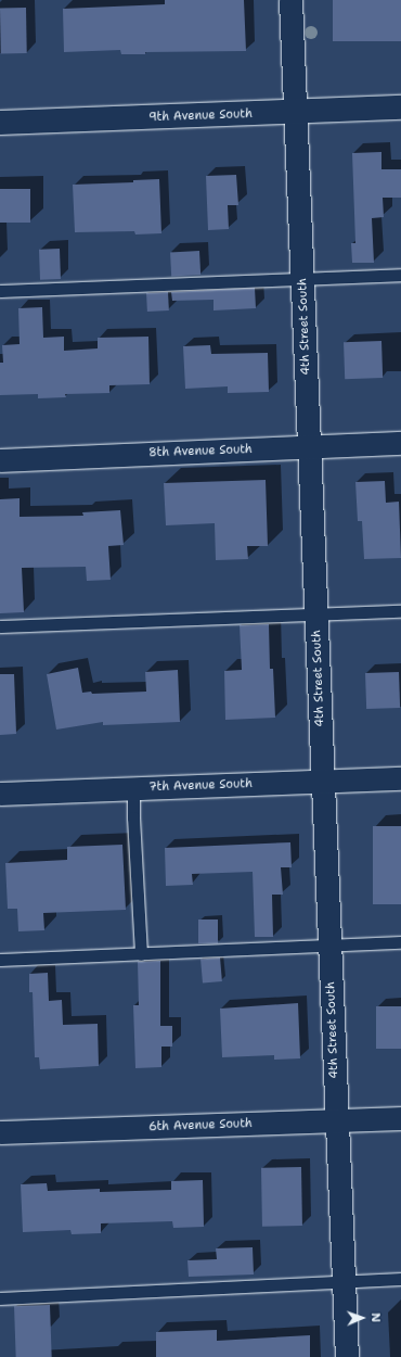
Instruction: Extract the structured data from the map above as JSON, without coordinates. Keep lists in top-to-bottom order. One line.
{"streets":{"main road":["9th Avenue South"],"street":["4th Street South","8th Avenue South","7th Avenue South","6th Avenue South"]},"crossings":[["9th Avenue South","4th Street South"],["4th Street South","8th Avenue South"],["4th Street South","7th Avenue South"],["4th Street South","6th Avenue South"]],"north":"right"}
